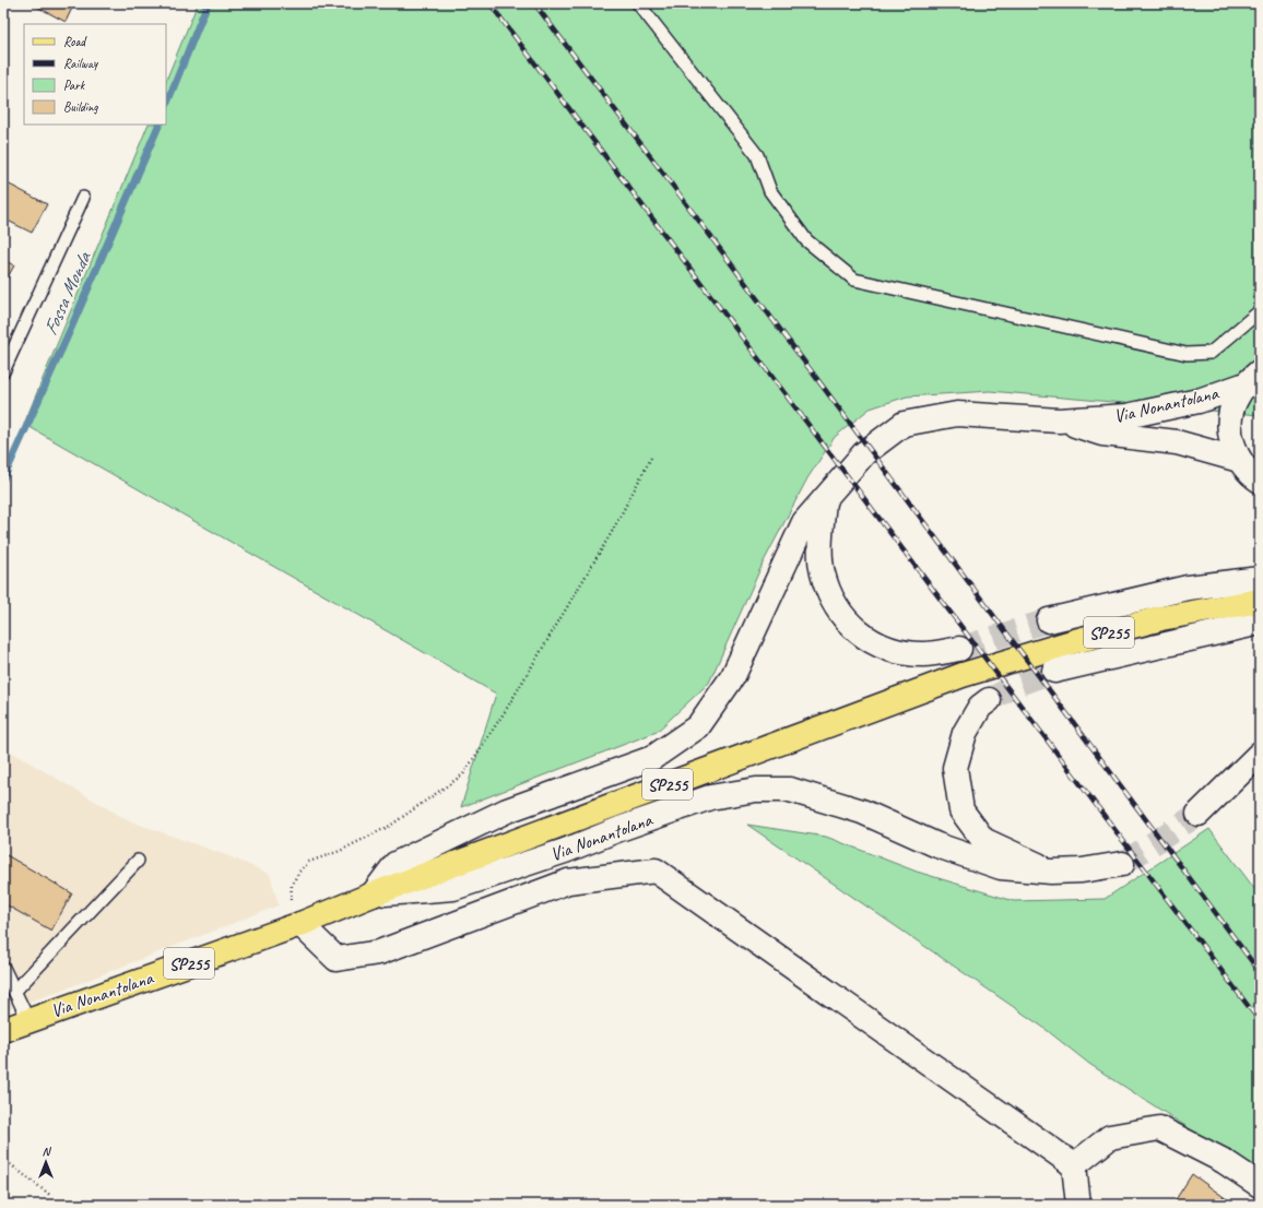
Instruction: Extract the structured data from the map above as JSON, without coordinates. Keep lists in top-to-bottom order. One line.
{"streets":{"main road":["Via Nonantolana","SP255"]},"water":["Fossa Monda"],"legend":["Road","Railway","Park","Building"],"north":"top"}
